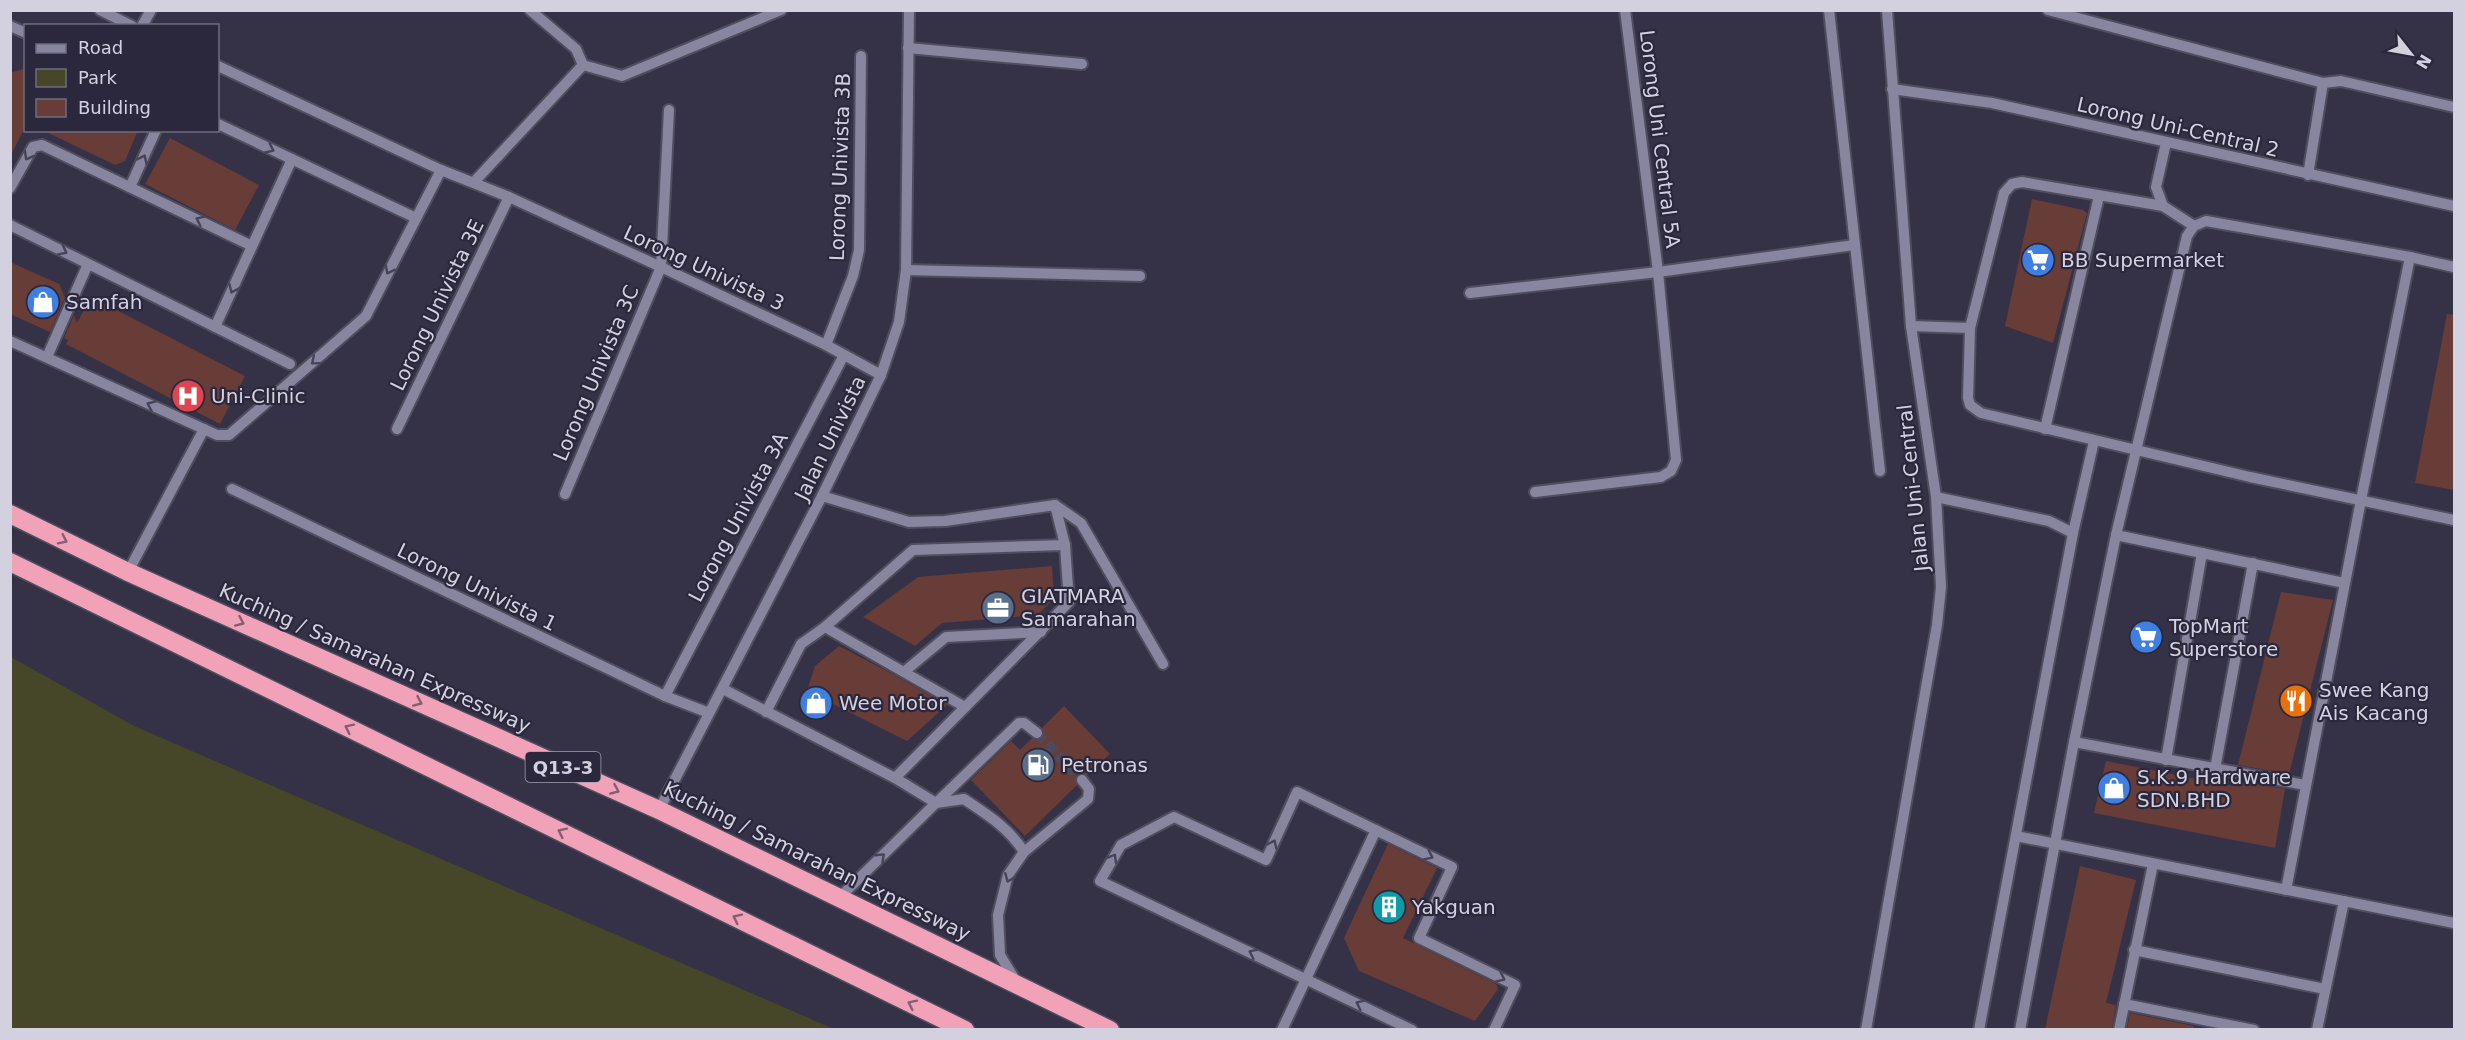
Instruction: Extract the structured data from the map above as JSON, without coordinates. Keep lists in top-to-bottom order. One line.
{"streets":{"highway":["Kuching / Samarahan Expressway","Q13-3"],"street":["Lorong Uni-Central 2","Lorong Uni Central 5A","Lorong Univista 3B","Lorong Univista 3","Lorong Univista 3E","Lorong Univista 3C","Jalan Univista","Jalan Uni-Central","Lorong Univista 3A","Lorong Univista 1"]},"crossings":[["Lorong Uni-Central 2","Jalan Uni-Central"],["Lorong Univista 3B","Lorong Univista 3"],["Lorong Univista 3","Lorong Univista 3E"],["Lorong Univista 3","Lorong Univista 3C"],["Lorong Univista 3","Jalan Univista"],["Lorong Univista 3","Lorong Univista 3A"],["Jalan Univista","Lorong Univista 1"],["Jalan Univista","Kuching / Samarahan Expressway"],["Lorong Univista 3A","Lorong Univista 1"]],"places":{"supermarket":["BB Supermarket","TopMart Superstore"],"shop":["Samfah","Wee Motor","S.K.9 Hardware SDN.BHD"],"hospital":["Uni-Clinic"],"office":["GIATMARA Samarahan"],"restaurant":["Swee Kang Ais Kacang"],"fuel station":["Petronas"],"building":["Yakguan"]},"legend":["Road","Park","Building"],"north":"bottom right"}
